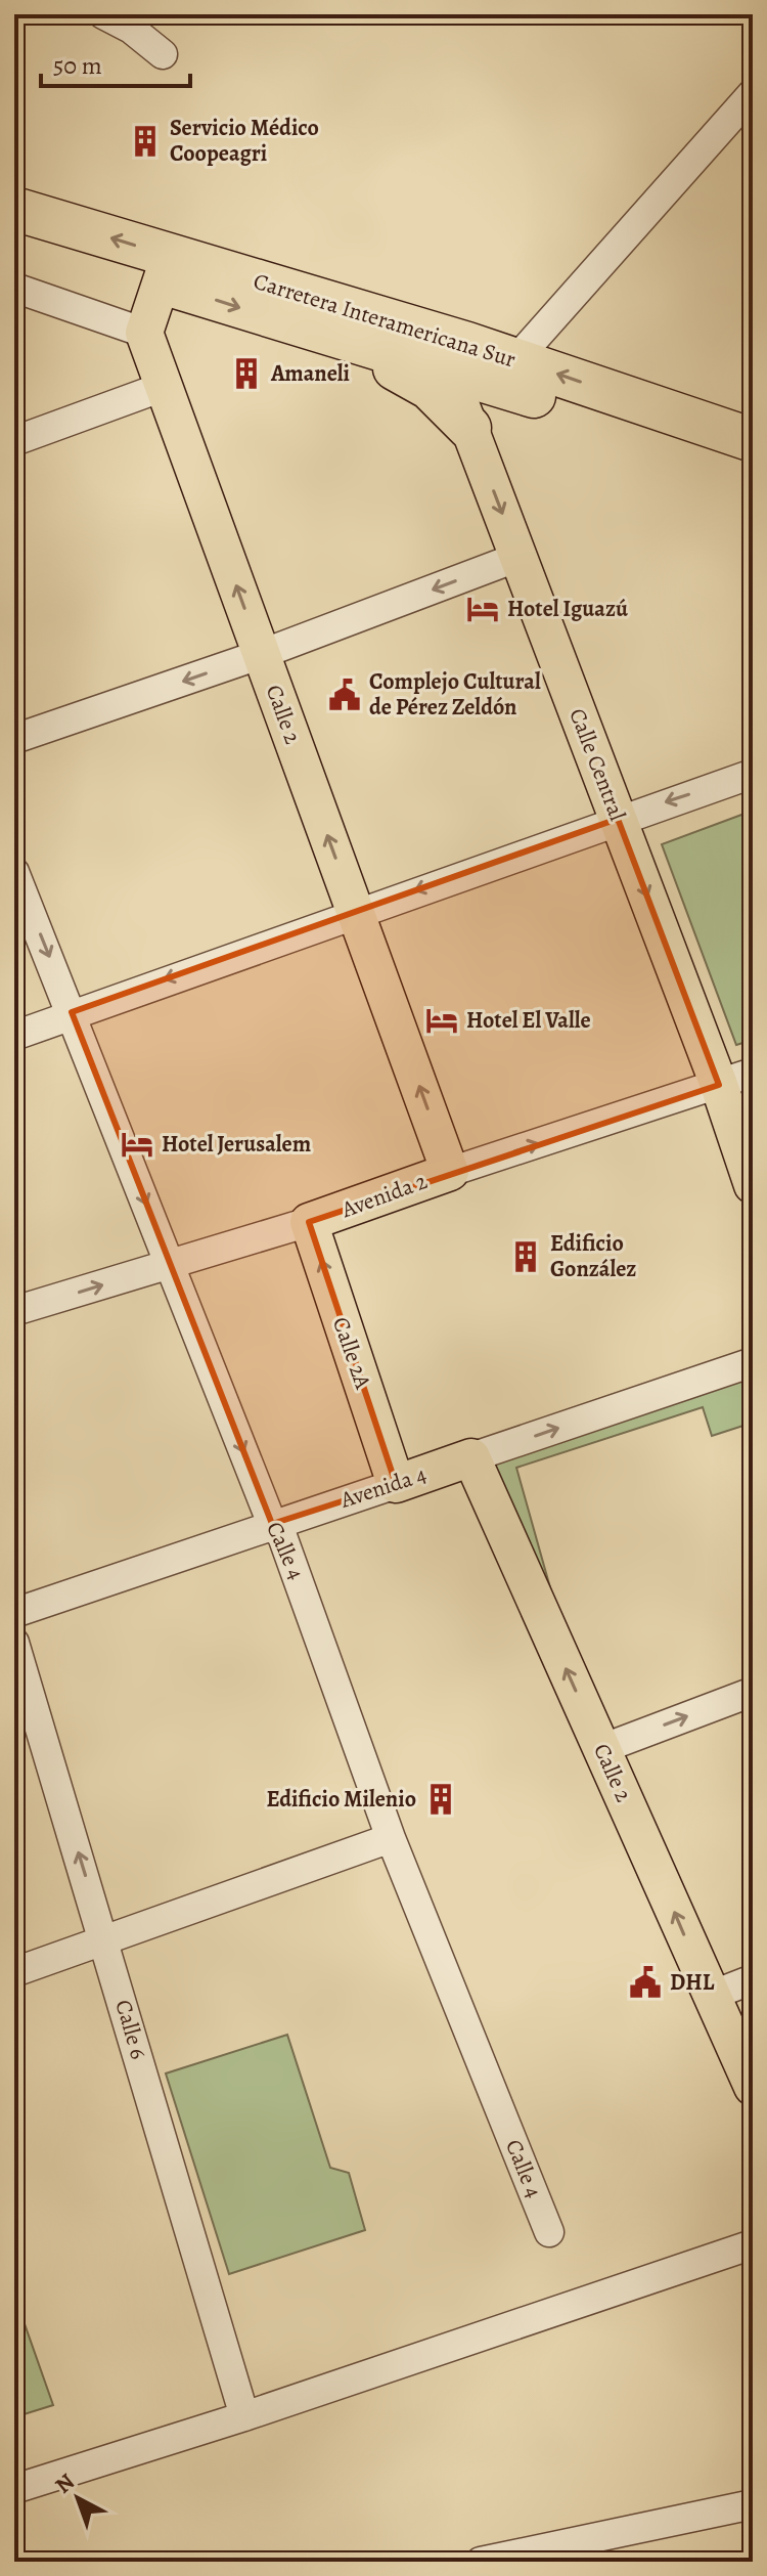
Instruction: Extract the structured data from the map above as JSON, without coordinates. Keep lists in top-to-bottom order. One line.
{"streets":{"highway":["Carretera Interamericana Sur"],"main road":["Calle 2","Calle Central","Avenida 2","Calle 2A","Avenida 4"],"street":["Calle 4","Calle 6"]},"crossings":[["Carretera Interamericana Sur","Calle Central"],["Calle 2","Avenida 2"],["Calle 2","Avenida 4"],["Calle Central","Avenida 2"],["Avenida 2","Calle 2A"],["Avenida 2","Calle 4"],["Calle 2A","Avenida 4"],["Avenida 4","Calle 4"]],"one_way":["Calle 2","Calle Central","Avenida 2","Calle 2A","Avenida 4","Calle 4","Calle 6"],"places":{"building":["Servicio Médico Coopeagri","Amaneli","Edificio González","Edificio Milenio"],"hotel":["Hotel Iguazú","Hotel El Valle","Hotel Jerusalem"],"public building":["Complejo Cultural de Pérez Zeldón","DHL"]},"scale_bar":"50 m","north":"top left"}
